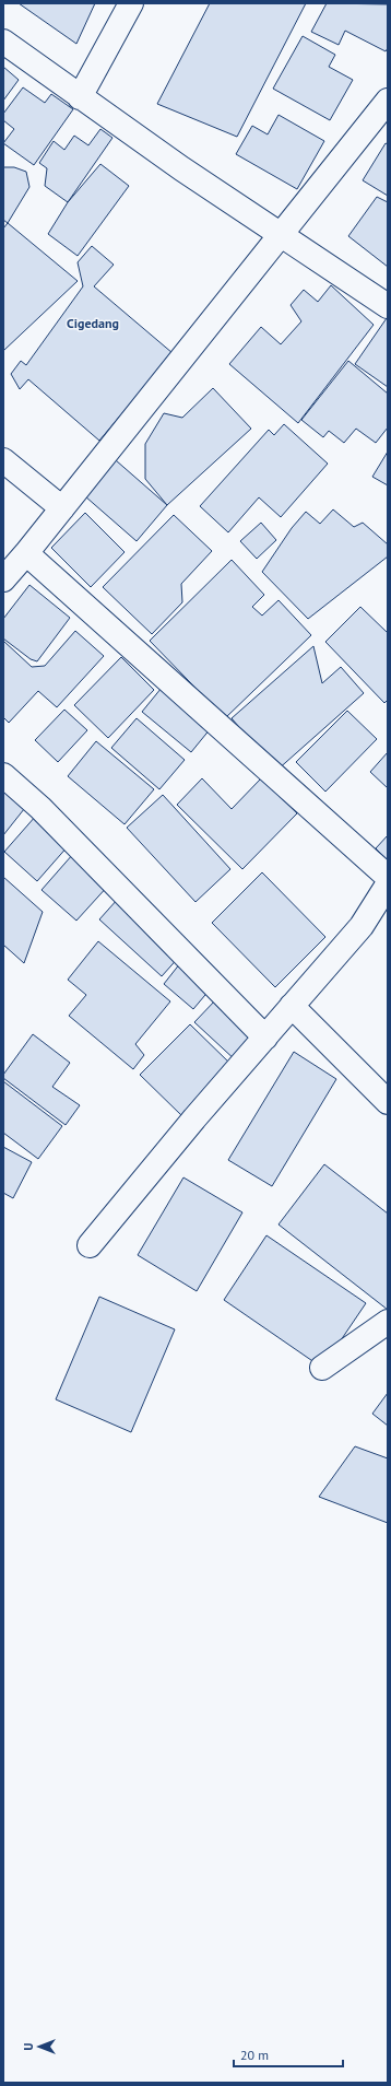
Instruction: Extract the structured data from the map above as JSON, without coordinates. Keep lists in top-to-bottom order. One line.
{"districts":["Cigedang"],"scale_bar":"20 m","north":"left"}
